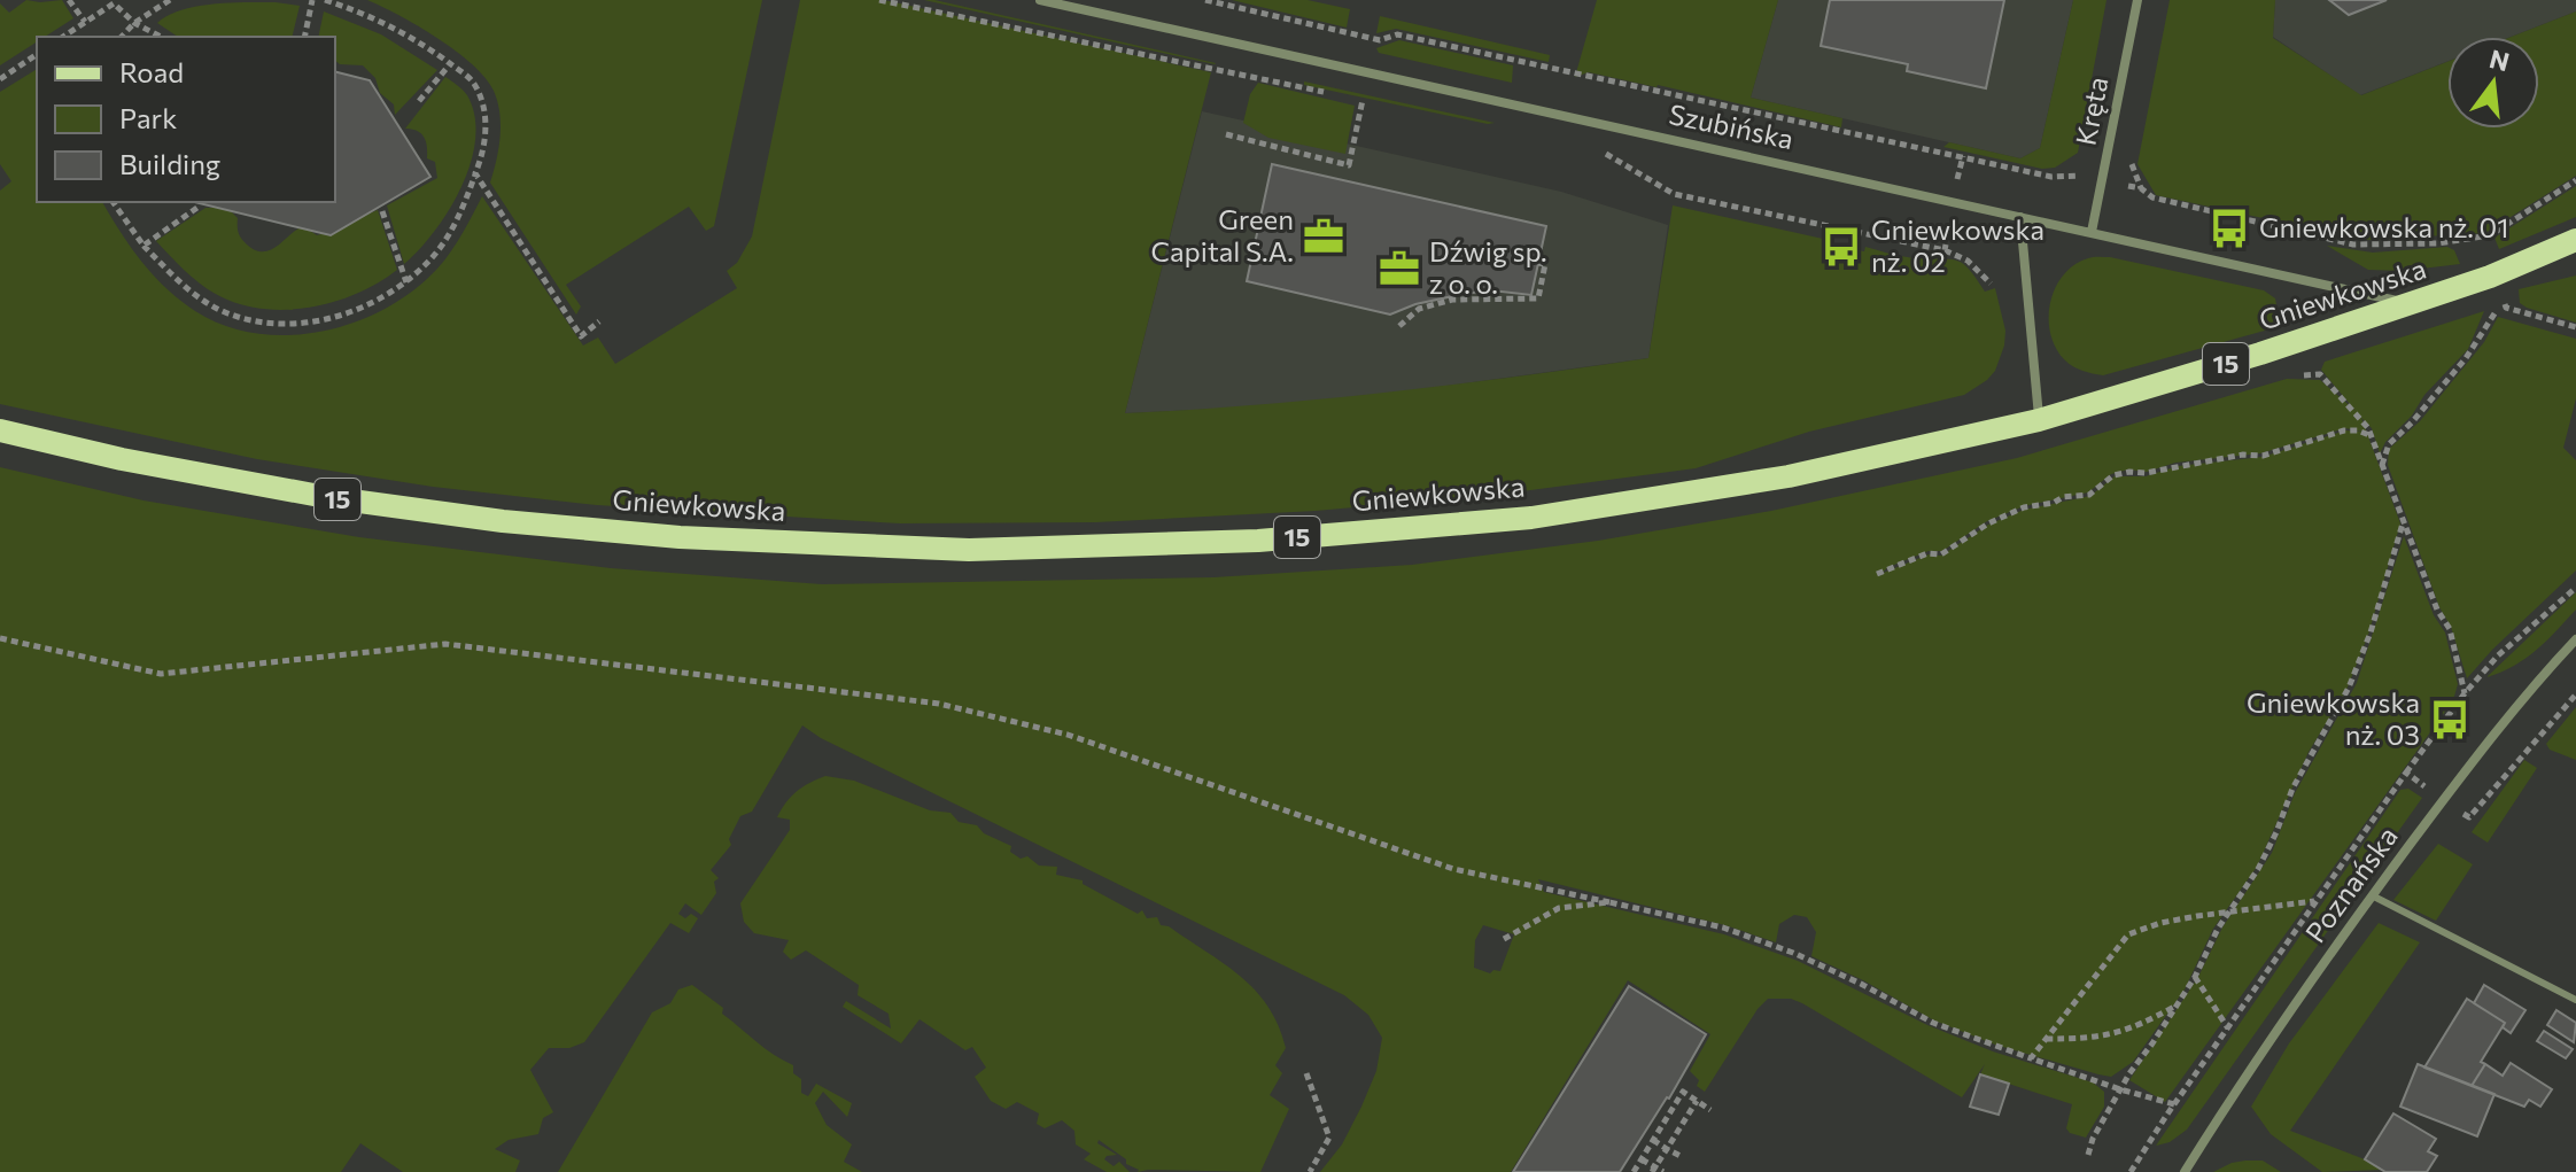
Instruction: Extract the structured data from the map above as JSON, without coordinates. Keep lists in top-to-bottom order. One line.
{"streets":{"main road":["Gniewkowska","15"],"street":["Kręta","Szubińska","Poznańska"]},"crossings":[["Kręta","Szubińska"],["Szubińska","Gniewkowska"]],"places":{"bus stop":["Gniewkowska nż. 01","Gniewkowska nż. 02","Gniewkowska nż. 03"],"office":["Green Capital S.A.","Dźwig sp. z o. o."]},"legend":["Road","Park","Building"],"north":"top"}
